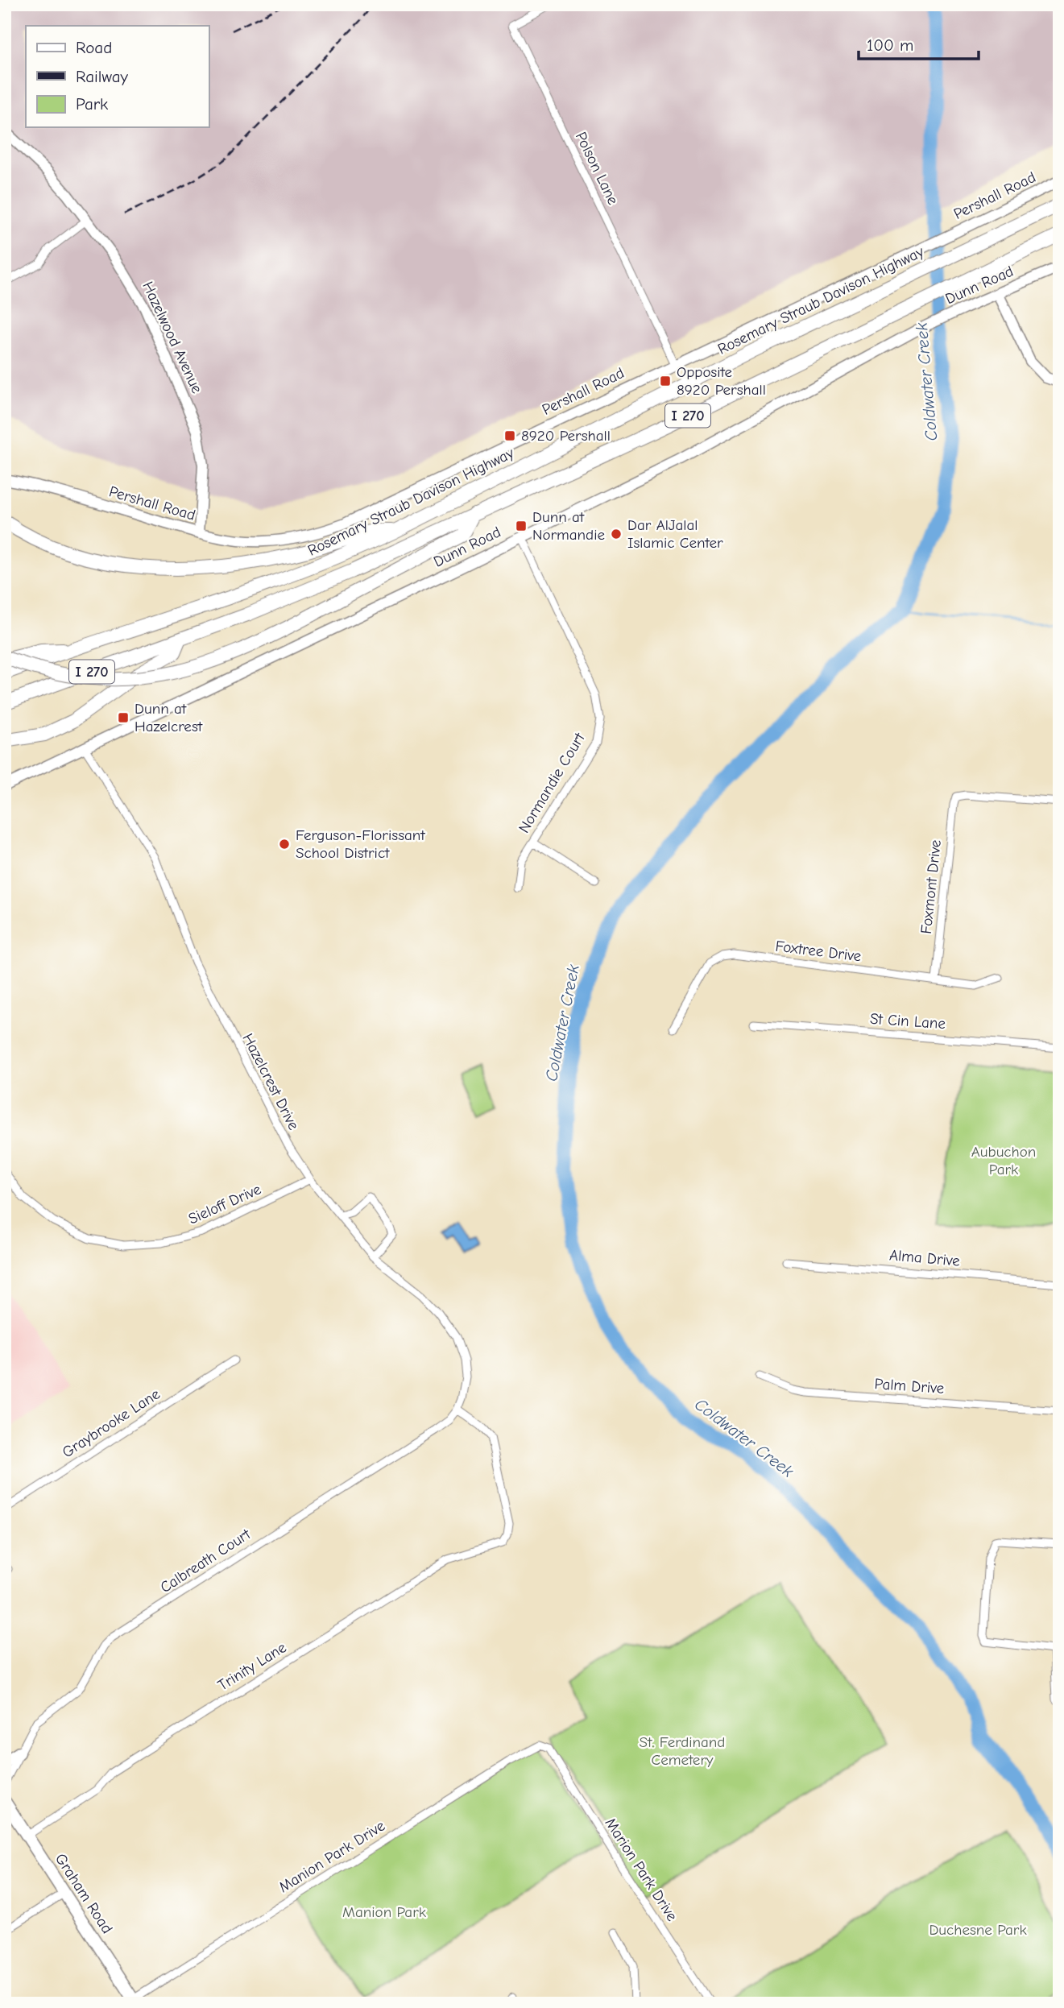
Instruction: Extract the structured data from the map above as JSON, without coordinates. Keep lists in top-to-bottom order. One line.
{"streets":{"highway":["Rosemary Straub Davison Highway","I 270"],"main road":["Graham Road"],"street":["Polson Lane","Pershall Road","Dunn Road","Hazelwood Avenue","Normandie Court","Foxmont Drive","Foxtree Drive","St Cin Lane","Hazelcrest Drive","Sieloff Drive","Alma Drive","Palm Drive","Graybrooke Lane","Calbreath Court","Trinity Lane","Manion Park Drive","Marion Park Drive"]},"crossings":[["Polson Lane","Pershall Road"],["Pershall Road","Hazelwood Avenue"],["Dunn Road","Normandie Court"],["Dunn Road","Hazelcrest Drive"],["Foxmont Drive","Foxtree Drive"],["Hazelcrest Drive","Sieloff Drive"],["Hazelcrest Drive","Calbreath Court"],["Calbreath Court","Trinity Lane"],["Trinity Lane","Graham Road"],["Manion Park Drive","Marion Park Drive"],["Manion Park Drive","Graham Road"]],"water":["Coldwater Creek"],"parks":["Aubuchon Park","St. Ferdinand Cemetery","Manion Park","Duchesne Park"],"places":{"transit":["Opposite 8920 Pershall","8920 Pershall","Dunn at Normandie","Dunn at Hazelcrest"],"other":["Dar AlJalal Islamic Center","Ferguson-Florissant School District"]},"legend":["Road","Railway","Park"],"scale_bar":"100 m"}
